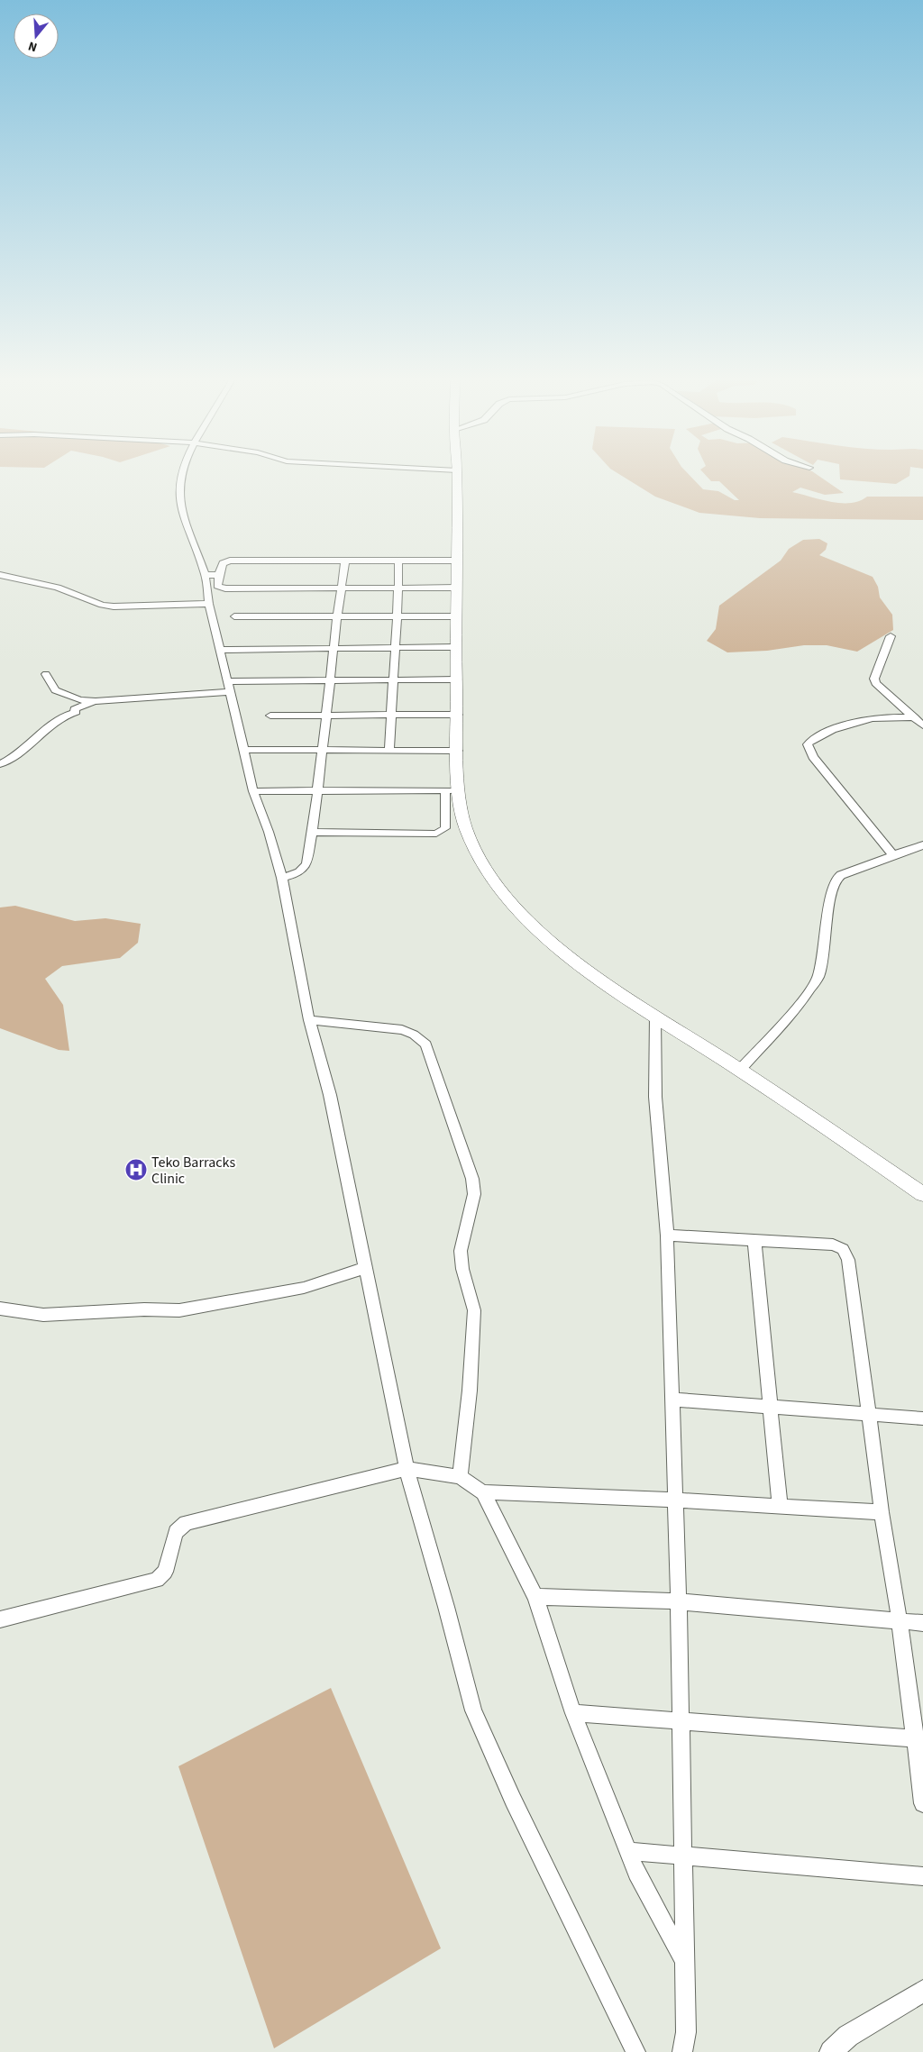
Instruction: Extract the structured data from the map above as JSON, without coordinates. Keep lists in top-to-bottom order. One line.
{"places":{"hospital":["Teko Barracks Clinic"]},"north":"bottom"}
